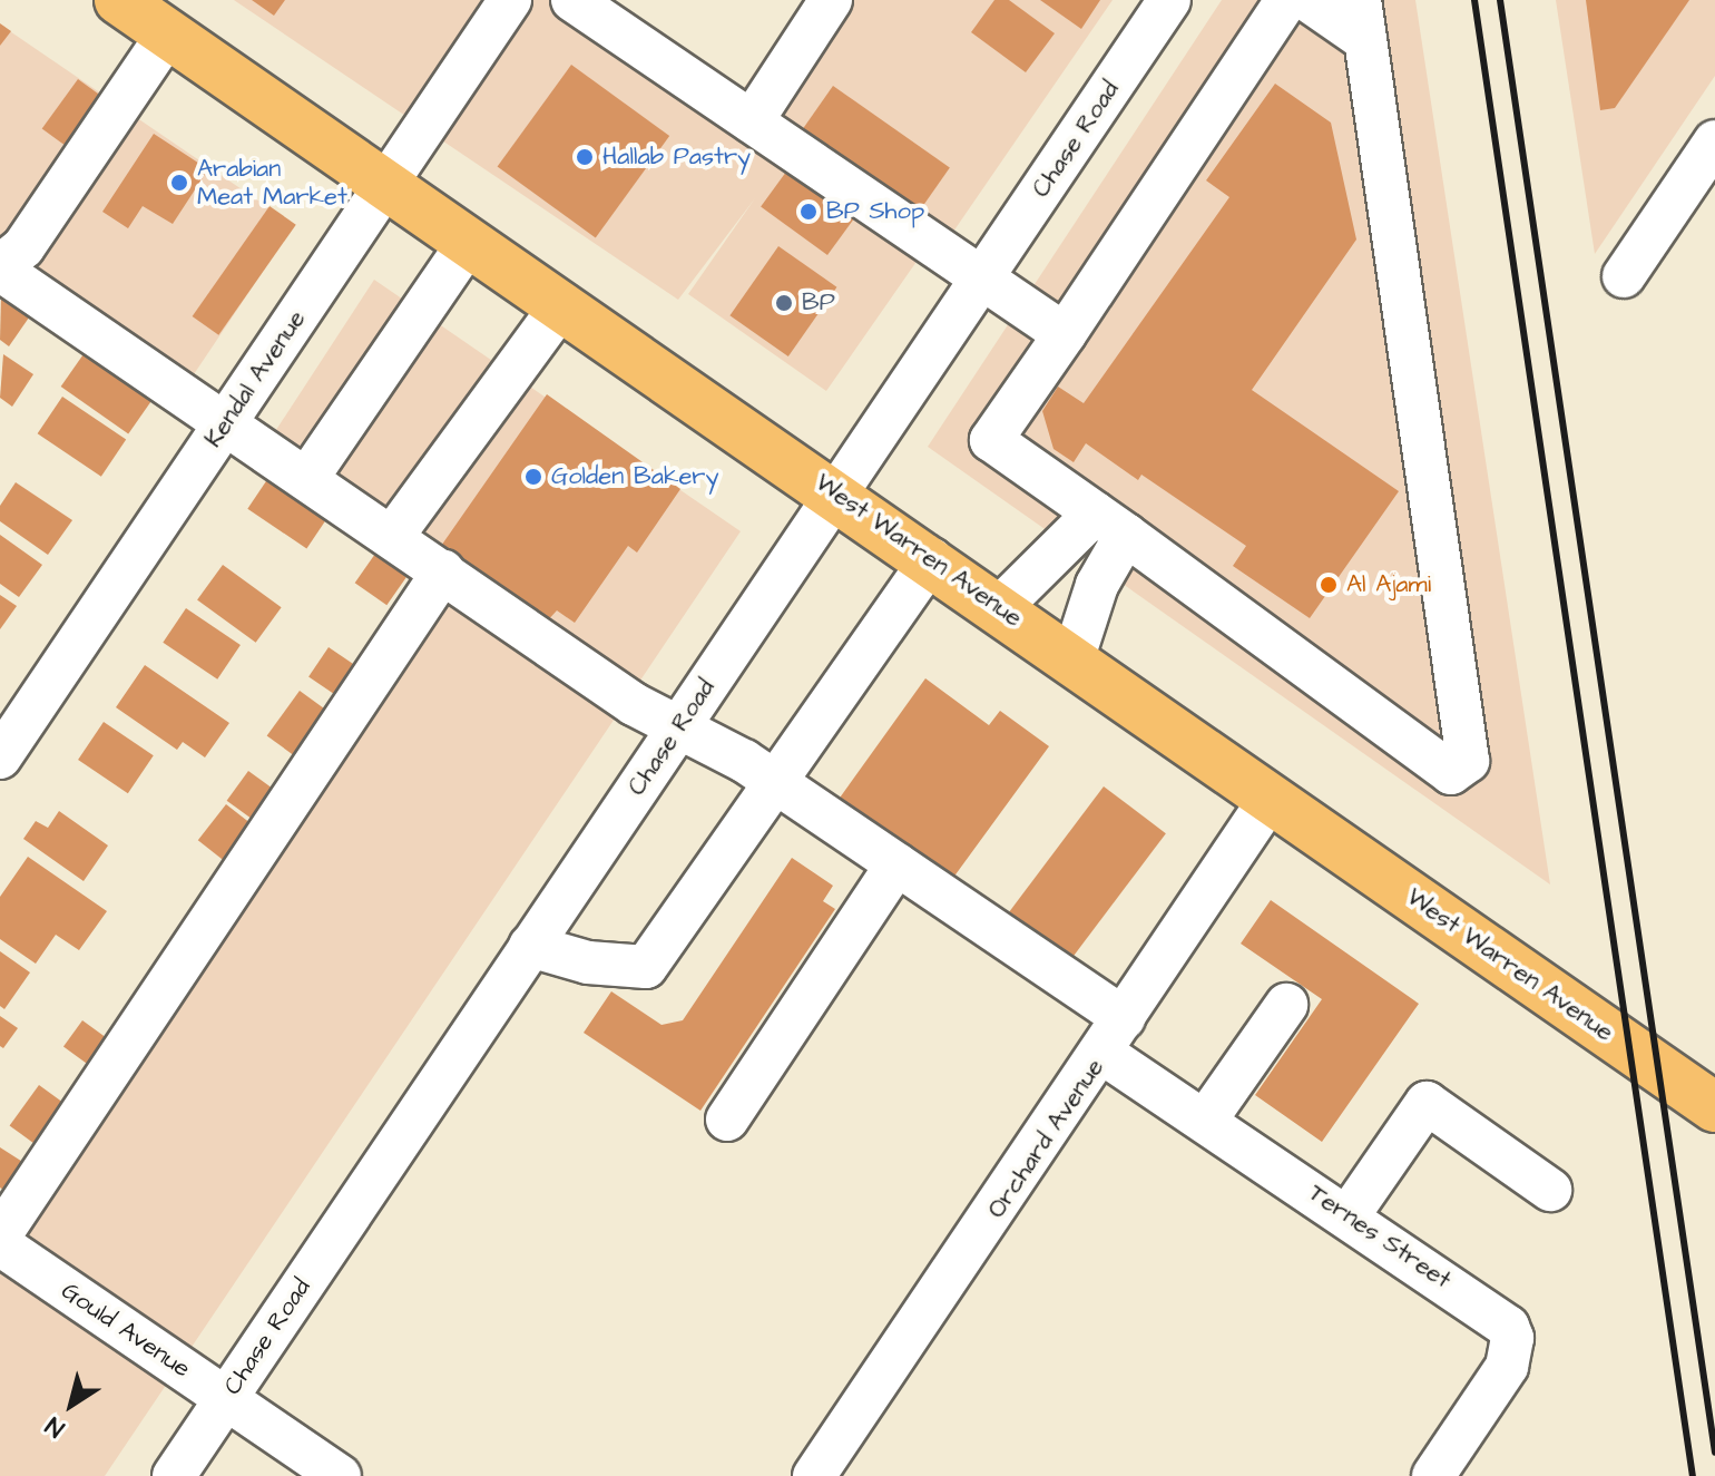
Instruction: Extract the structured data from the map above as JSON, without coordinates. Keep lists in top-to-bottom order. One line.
{"streets":{"main road":["West Warren Avenue"],"street":["Chase Road","Kendal Avenue","Orchard Avenue","Ternes Street","Gould Avenue"]},"crossings":[["Chase Road","West Warren Avenue"],["Chase Road","Ternes Street"],["Chase Road","Gould Avenue"],["Kendal Avenue","West Warren Avenue"],["Kendal Avenue","Ternes Street"],["West Warren Avenue","Orchard Avenue"],["Orchard Avenue","Ternes Street"]],"places":["Hallab Pastry","Arabian Meat Market","BP Shop","BP","Golden Bakery","Al Ajami"],"north":"bottom left"}
